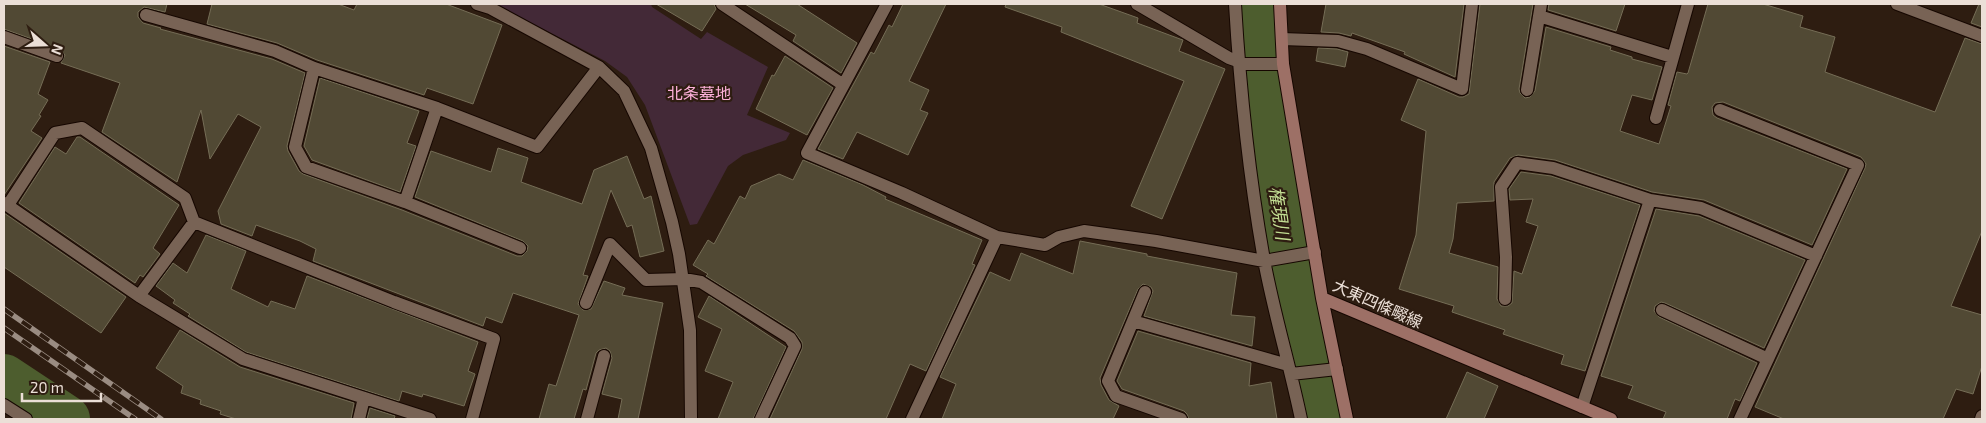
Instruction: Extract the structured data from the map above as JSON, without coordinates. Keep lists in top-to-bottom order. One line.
{"streets":{"main road":["大東四條畷線"]},"water":["権現川"],"parks":["北条墓地"],"scale_bar":"20 m","north":"right"}
